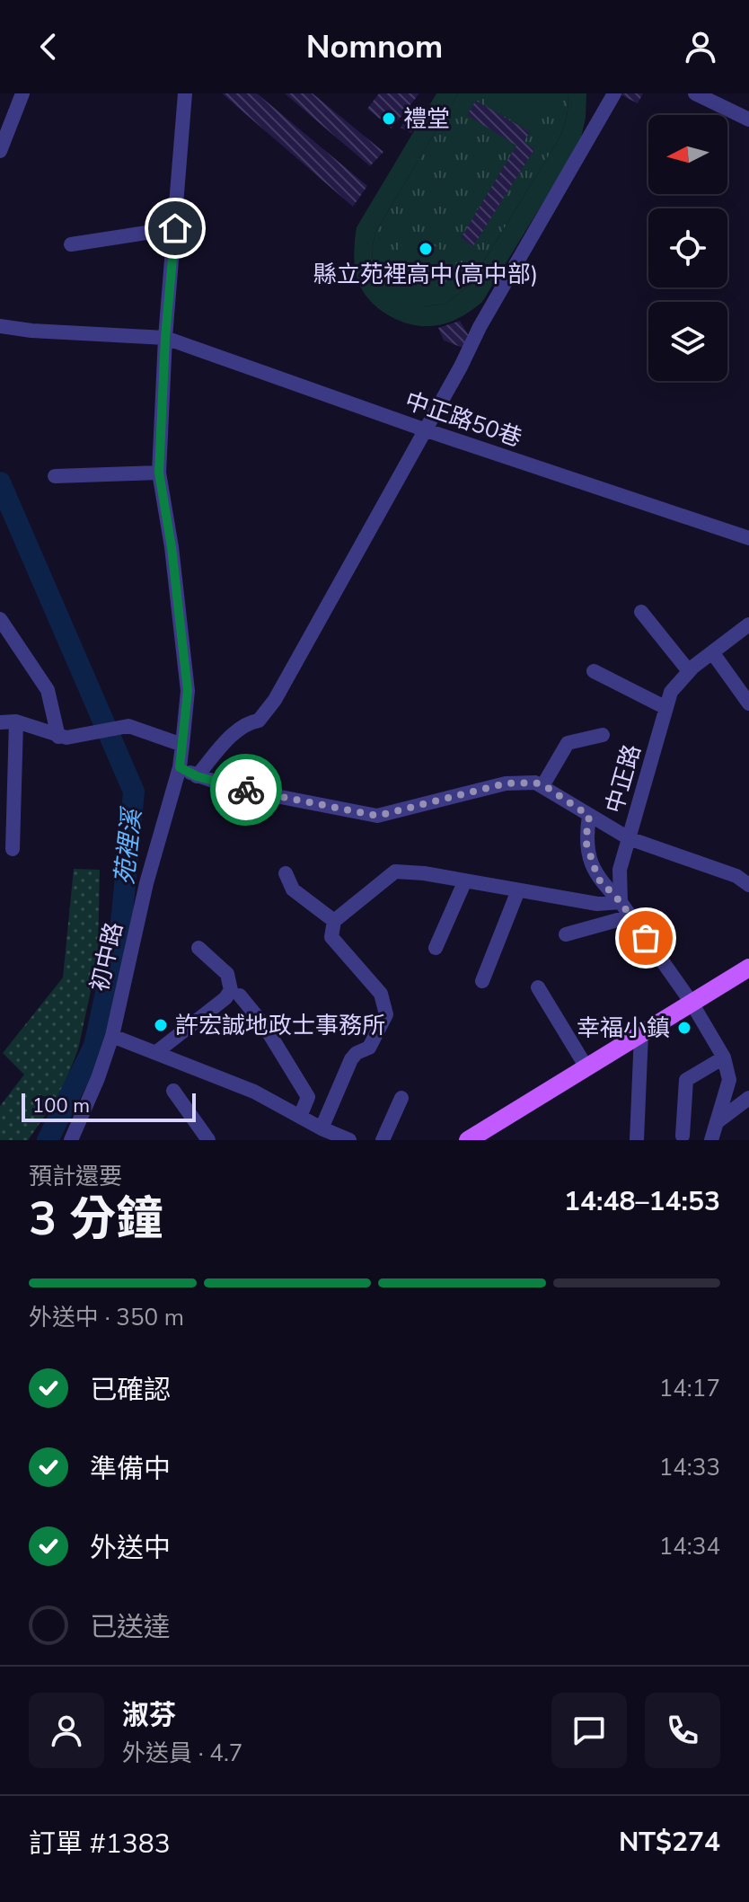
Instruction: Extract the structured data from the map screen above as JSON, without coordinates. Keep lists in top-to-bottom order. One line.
{"streets":{"street":["中正路50巷","中正路","初中路"]},"crossings":[["中正路50巷","初中路"]],"water":["苑裡溪"],"places":["禮堂","縣立苑裡高中(高中部)","許宏誠地政士事務所","幸福小鎮"],"scale_bar":"100 m","north":"left","page":{"header":"Nomnom","scale":"100 m","heading":["3 分鐘","預計還要","14:48–14:53"],"panel":["淑芬","外送員 · 4.7","訂單 #1383","NT$274"],"bar":"外送中 · 350 m","list":[["已確認","14:17"],["準備中","14:33"],["外送中","14:34"],"已送達"]}}
